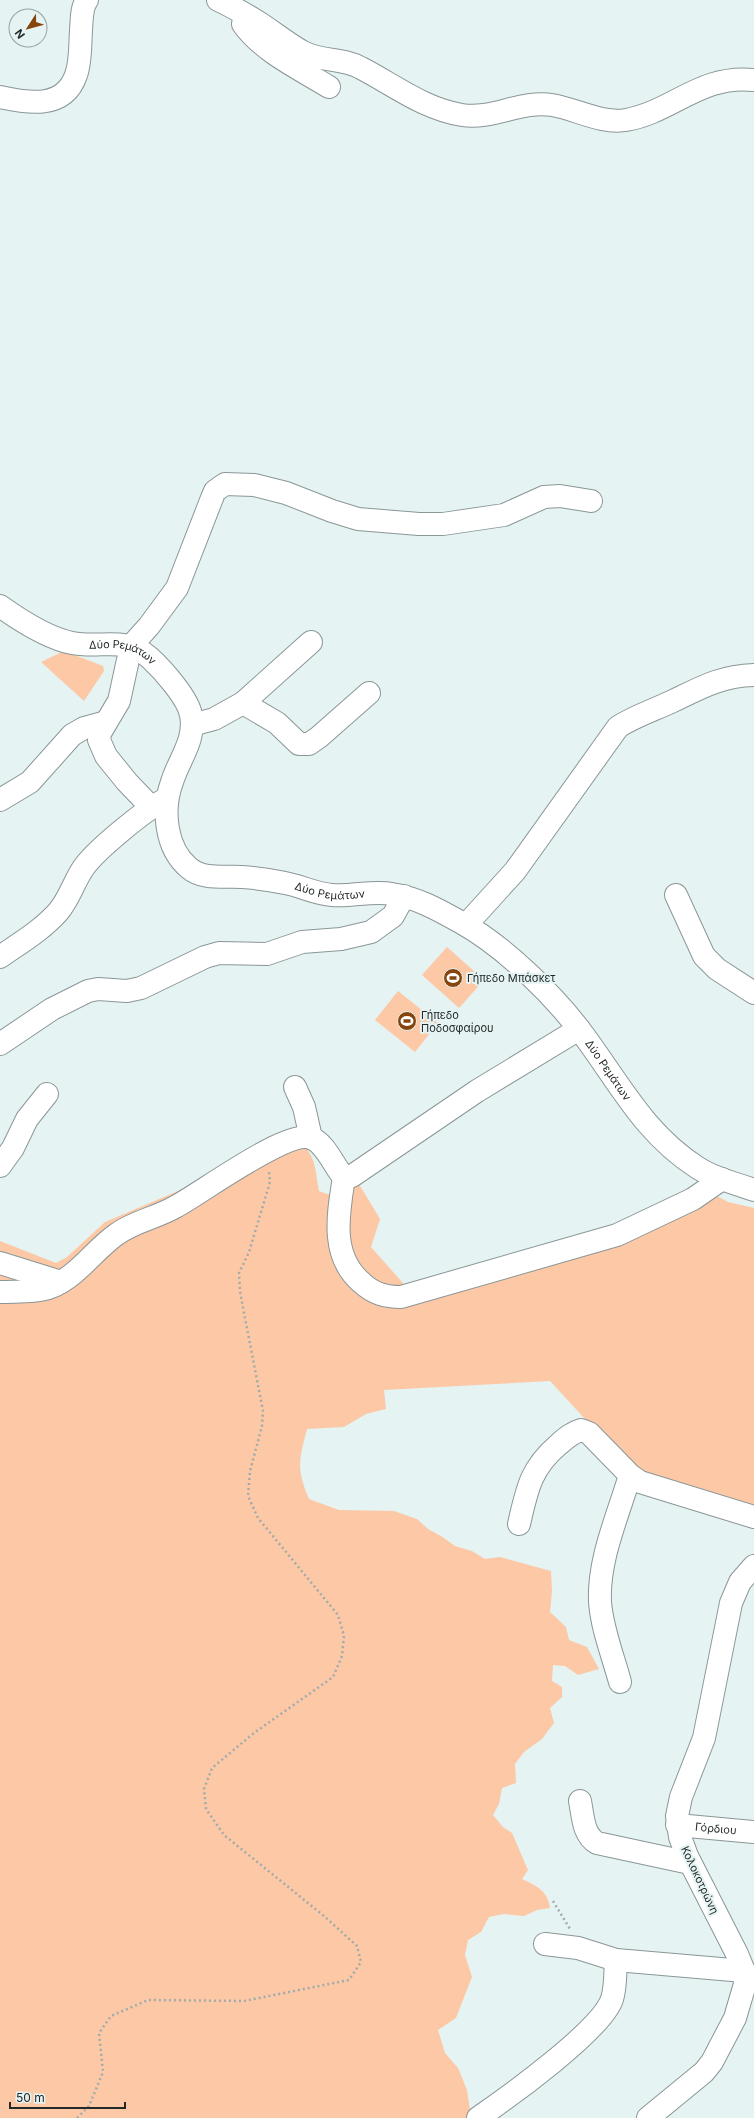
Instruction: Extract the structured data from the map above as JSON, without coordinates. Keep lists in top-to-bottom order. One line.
{"streets":{"street":["Δύο Ρεμάτων","Γόρδιου","Κολοκοτρώνη"]},"crossings":[["Γόρδιου","Κολοκοτρώνη"]],"places":{"sports":["Γήπεδο Μπάσκετ","Γήπεδο Ποδοσφαίρου"]},"scale_bar":"50 m","north":"bottom left"}
